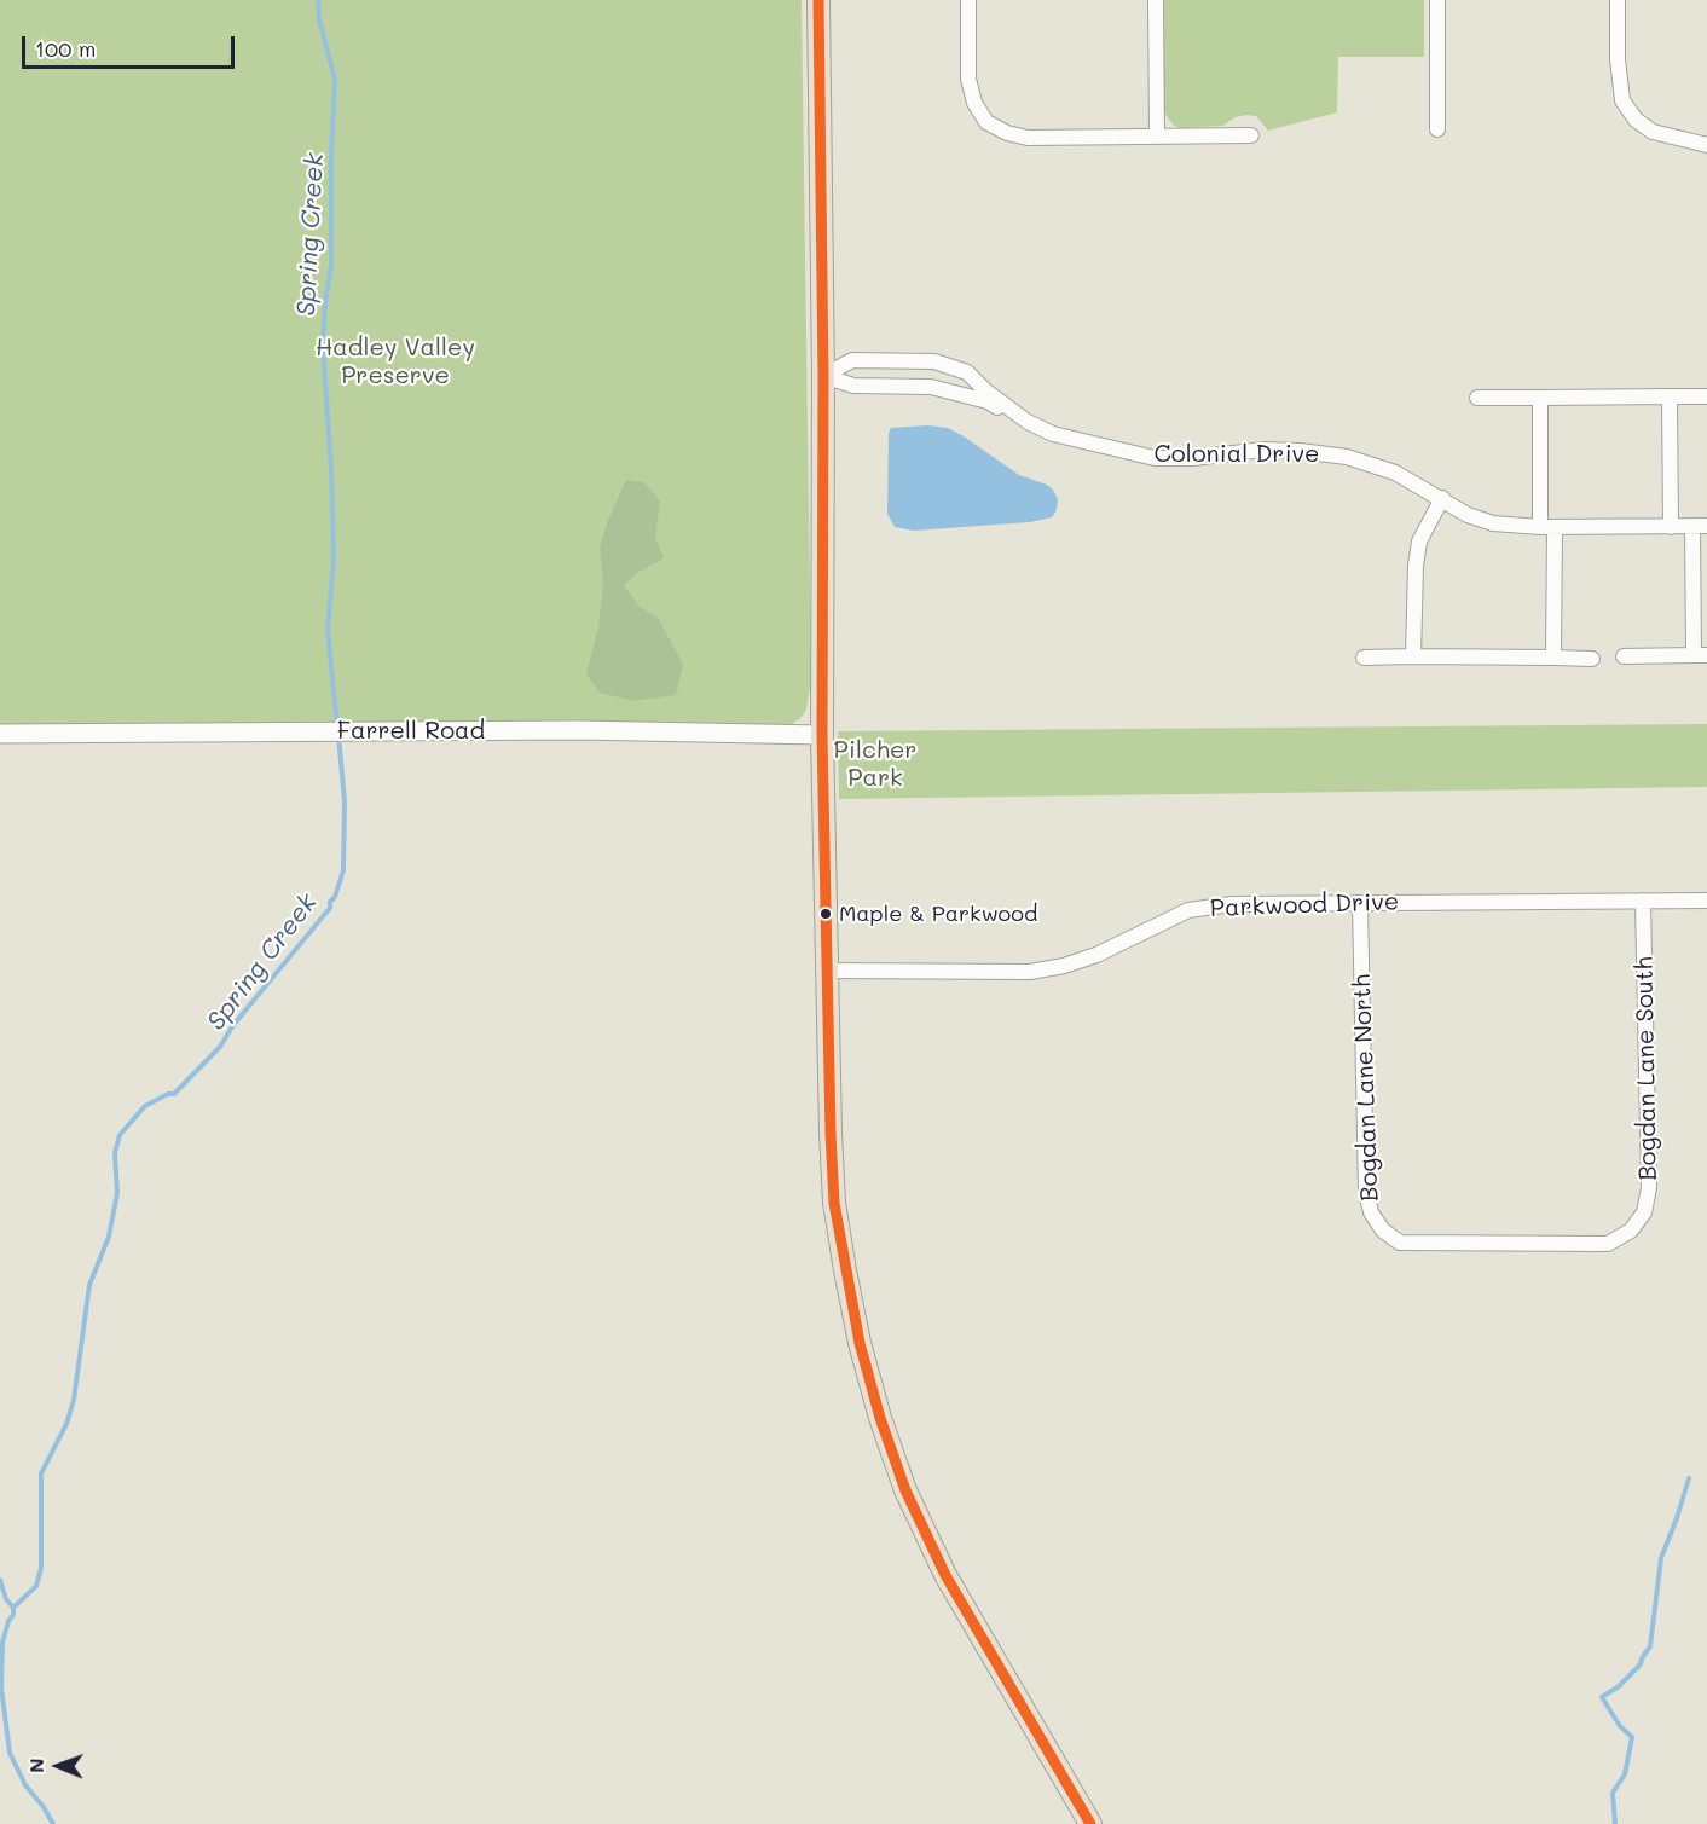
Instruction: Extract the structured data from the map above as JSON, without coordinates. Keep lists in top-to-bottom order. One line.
{"streets":{"street":["Colonial Drive","Farrell Road","Parkwood Drive","Bogdan Lane South","Bogdan Lane North"]},"crossings":[["Parkwood Drive","Bogdan Lane South"],["Parkwood Drive","Bogdan Lane North"],["Bogdan Lane South","Bogdan Lane North"]],"water":["Spring Creek"],"parks":["Hadley Valley Preserve","Pilcher Park"],"places":["Maple & Parkwood"],"scale_bar":"100 m","north":"left"}
